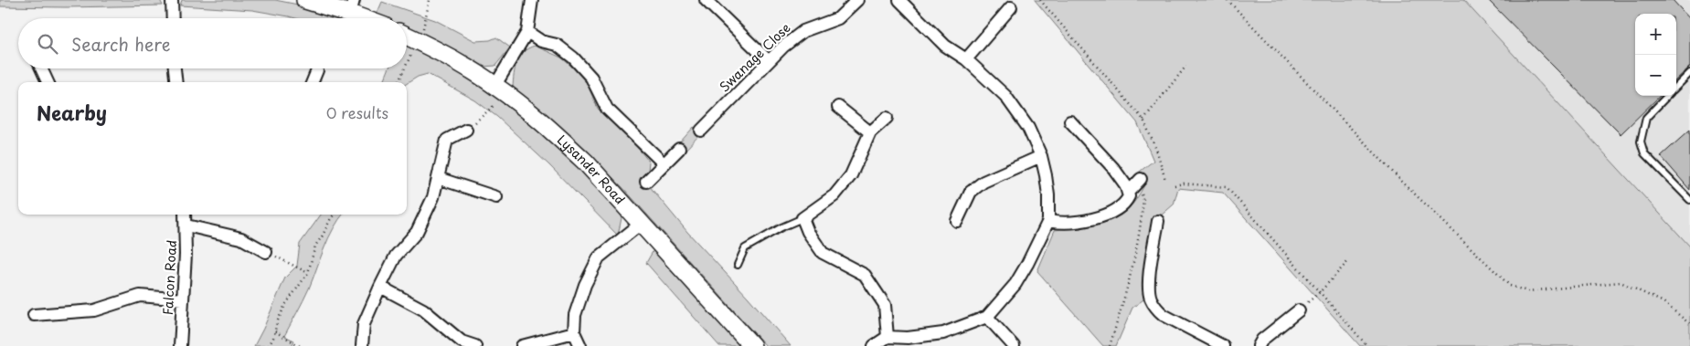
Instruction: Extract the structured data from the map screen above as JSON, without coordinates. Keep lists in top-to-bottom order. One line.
{"streets":{"street":["Swanage Close","Lysander Road","Falcon Road"]},"page":{"map_buttons":["+","−"],"search":"Search here","heading":["Nearby","0 results"]}}
